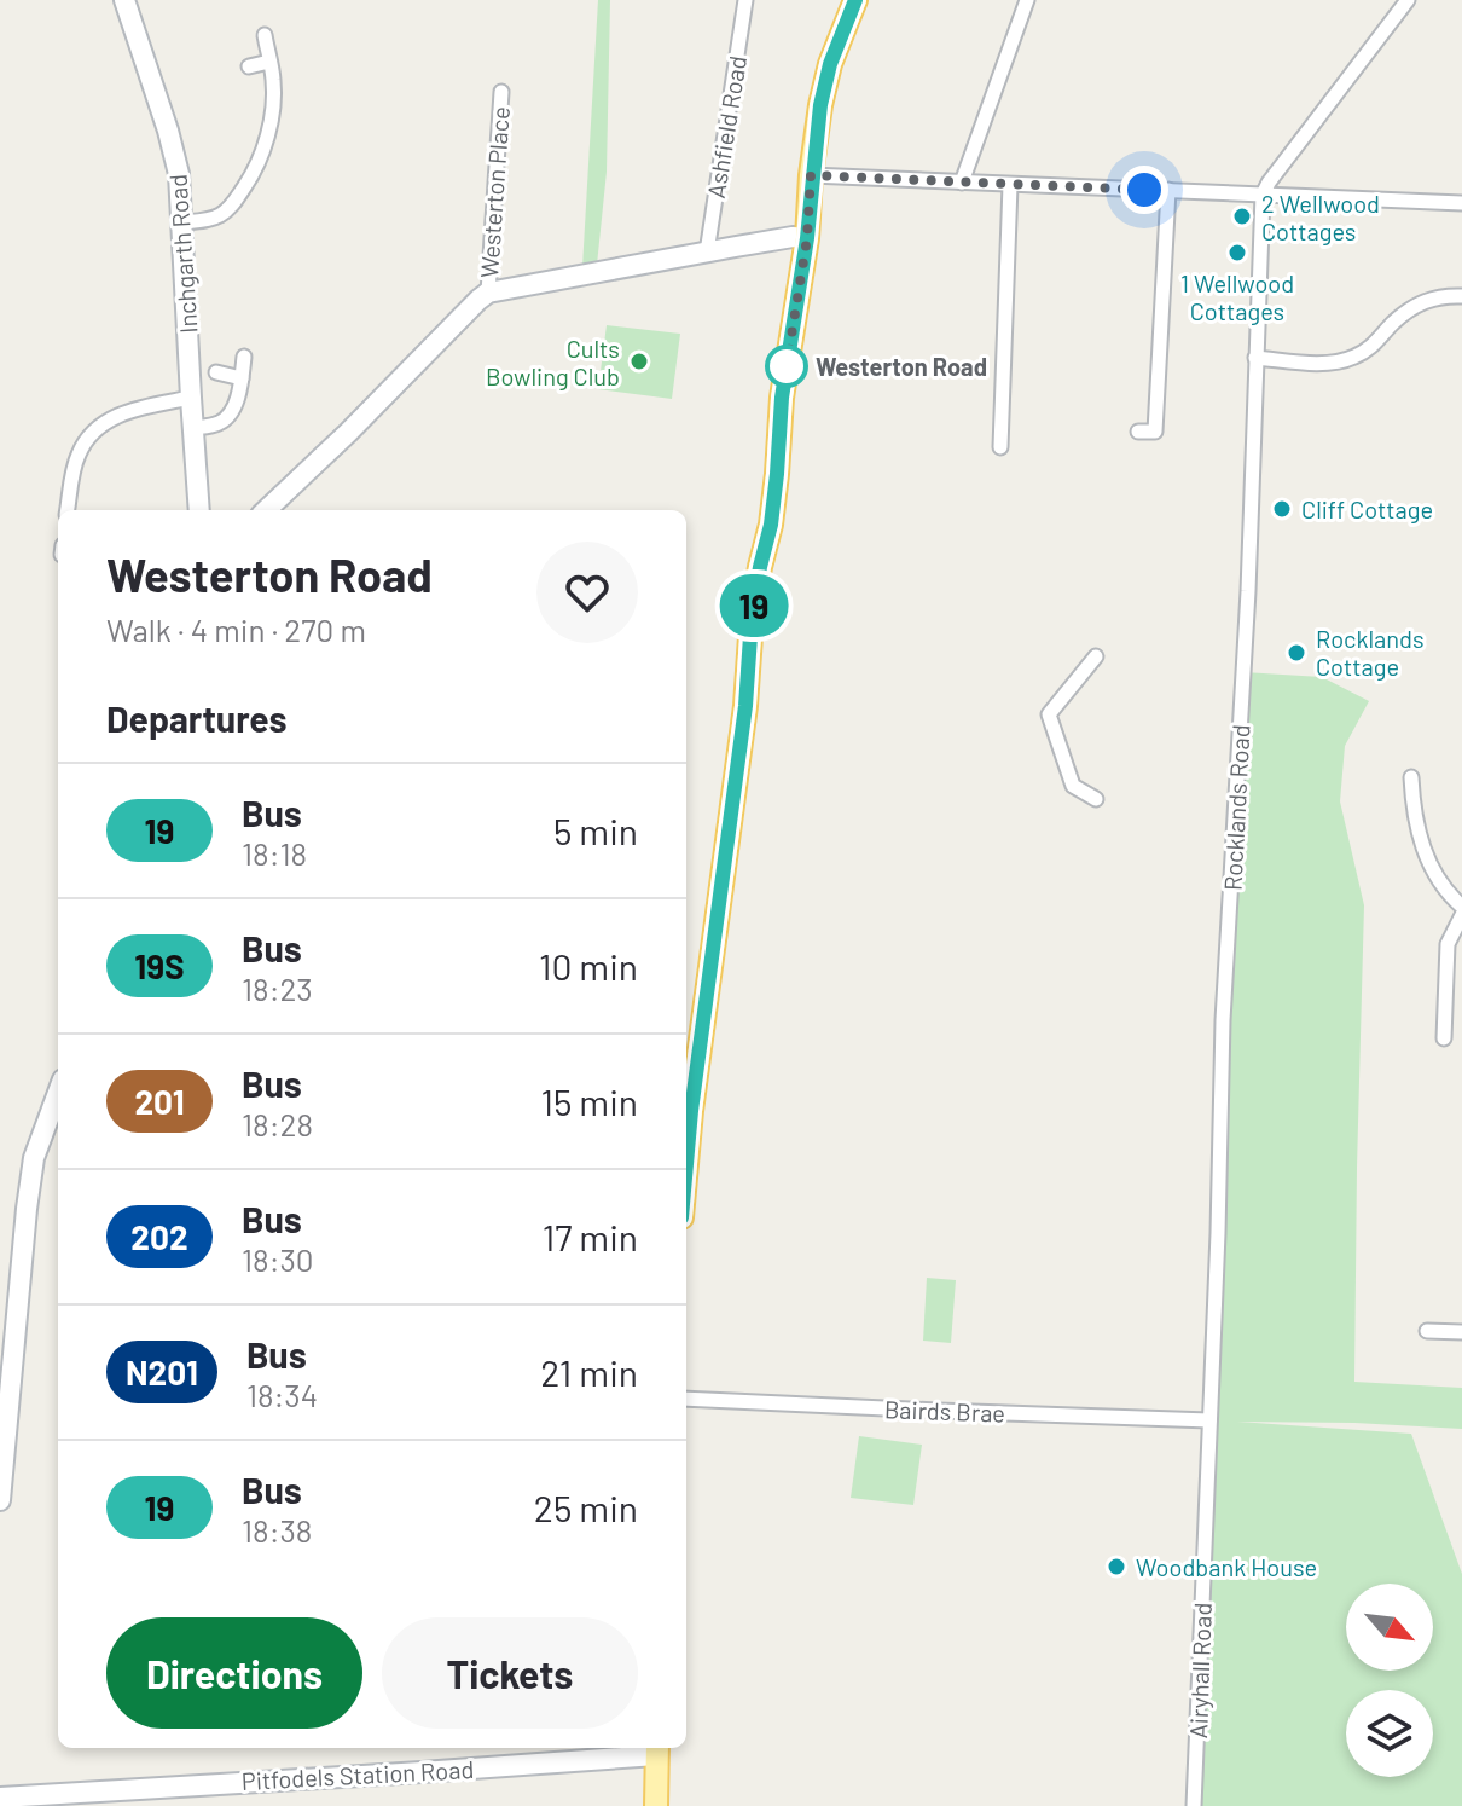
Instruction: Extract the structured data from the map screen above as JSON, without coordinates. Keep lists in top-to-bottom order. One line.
{"streets":{"street":["Ashfield Road","Westerton Place","Inchgarth Road","Rocklands Road","Bairds Brae","Airyhall Road","Pitfodels Station Road"]},"crossings":[["Rocklands Road","Bairds Brae"],["Rocklands Road","Airyhall Road"],["Bairds Brae","Airyhall Road"]],"places":["2 Wellwood Cottages","1 Wellwood Cottages","Cults Bowling Club","Westerton Road","Cliff Cottage","Rocklands Cottage","Woodbank House"],"lines":["bus line 19"],"north":"bottom right","page":{"on_map":"19","heading":[["Westerton Road","Walk · 4 min · 270 m"],"Departures"],"list":[{"mark":"19","name":"Bus","note":"18:18","value":"5 min"},{"mark":"19S","name":"Bus","note":"18:23","value":"10 min"},{"mark":"201","name":"Bus","note":"18:28","value":"15 min"},{"mark":"202","name":"Bus","note":"18:30","value":"17 min"},{"mark":"N201","name":"Bus","note":"18:34","value":"21 min"},{"mark":"19","name":"Bus","note":"18:38","value":"25 min"}],"buttons":["Directions","Tickets"]}}
